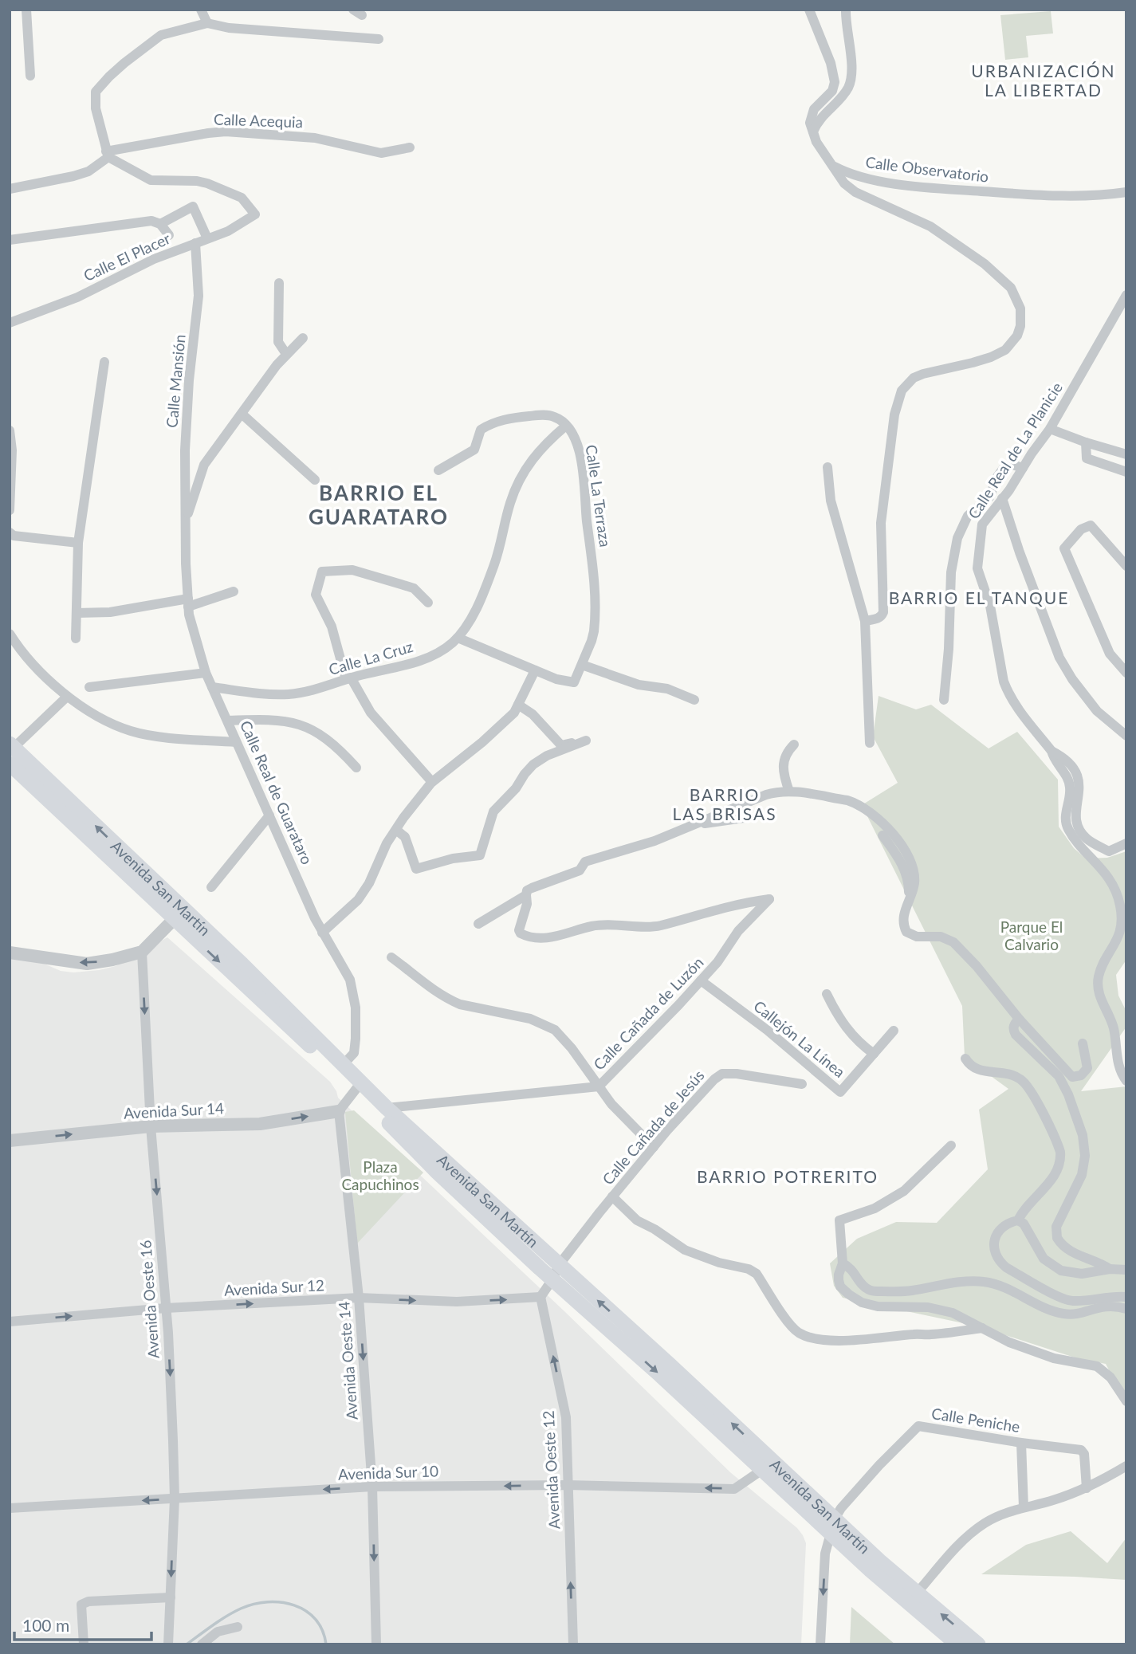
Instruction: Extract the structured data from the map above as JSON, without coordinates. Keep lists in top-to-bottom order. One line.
{"streets":{"main road":["Avenida San Martín"],"street":["Calle Acequia","Calle Observatorio","Calle El Placer","Calle Mansión","Calle Real de La Planicie","Calle La Terraza","Calle La Cruz","Calle Real de Guarataro","Calle Cañada de Luzón","Callejón La Línea","Avenida Sur 14","Calle Cañada de Jesús","Avenida Sur 12","Avenida Oeste 16","Avenida Oeste 14","Calle Peniche","Avenida Oeste 12","Avenida Sur 10"]},"crossings":[["Calle Acequia","Calle El Placer"],["Calle El Placer","Calle Mansión"],["Calle Mansión","Calle Real de Guarataro"],["Calle La Terraza","Calle La Cruz"],["Calle La Cruz","Calle Real de Guarataro"],["Calle Real de Guarataro","Avenida San Martín"],["Avenida San Martín","Calle Cañada de Luzón"],["Avenida San Martín","Calle Cañada de Jesús"],["Avenida San Martín","Calle Peniche"],["Avenida San Martín","Avenida Sur 10"],["Calle Cañada de Luzón","Callejón La Línea"],["Avenida Sur 14","Avenida Oeste 16"],["Avenida Sur 14","Avenida Oeste 14"],["Calle Cañada de Jesús","Avenida Sur 12"],["Calle Cañada de Jesús","Avenida Oeste 12"],["Avenida Sur 12","Avenida Oeste 16"],["Avenida Sur 12","Avenida Oeste 14"],["Avenida Sur 12","Avenida Oeste 12"],["Avenida Oeste 16","Avenida Sur 10"],["Avenida Oeste 14","Avenida Sur 10"],["Avenida Oeste 12","Avenida Sur 10"]],"one_way":["Avenida Sur 14","Avenida Sur 12","Avenida Oeste 16","Avenida Oeste 14","Avenida Oeste 12","Avenida Sur 10"],"districts":["URBANIZACIÓN LA LIBERTAD","BARRIO EL GUARATARO","BARRIO EL TANQUE","BARRIO LAS BRISAS","BARRIO POTRERITO"],"parks":["Parque El Calvario","Plaza Capuchinos"],"scale_bar":"100 m"}
